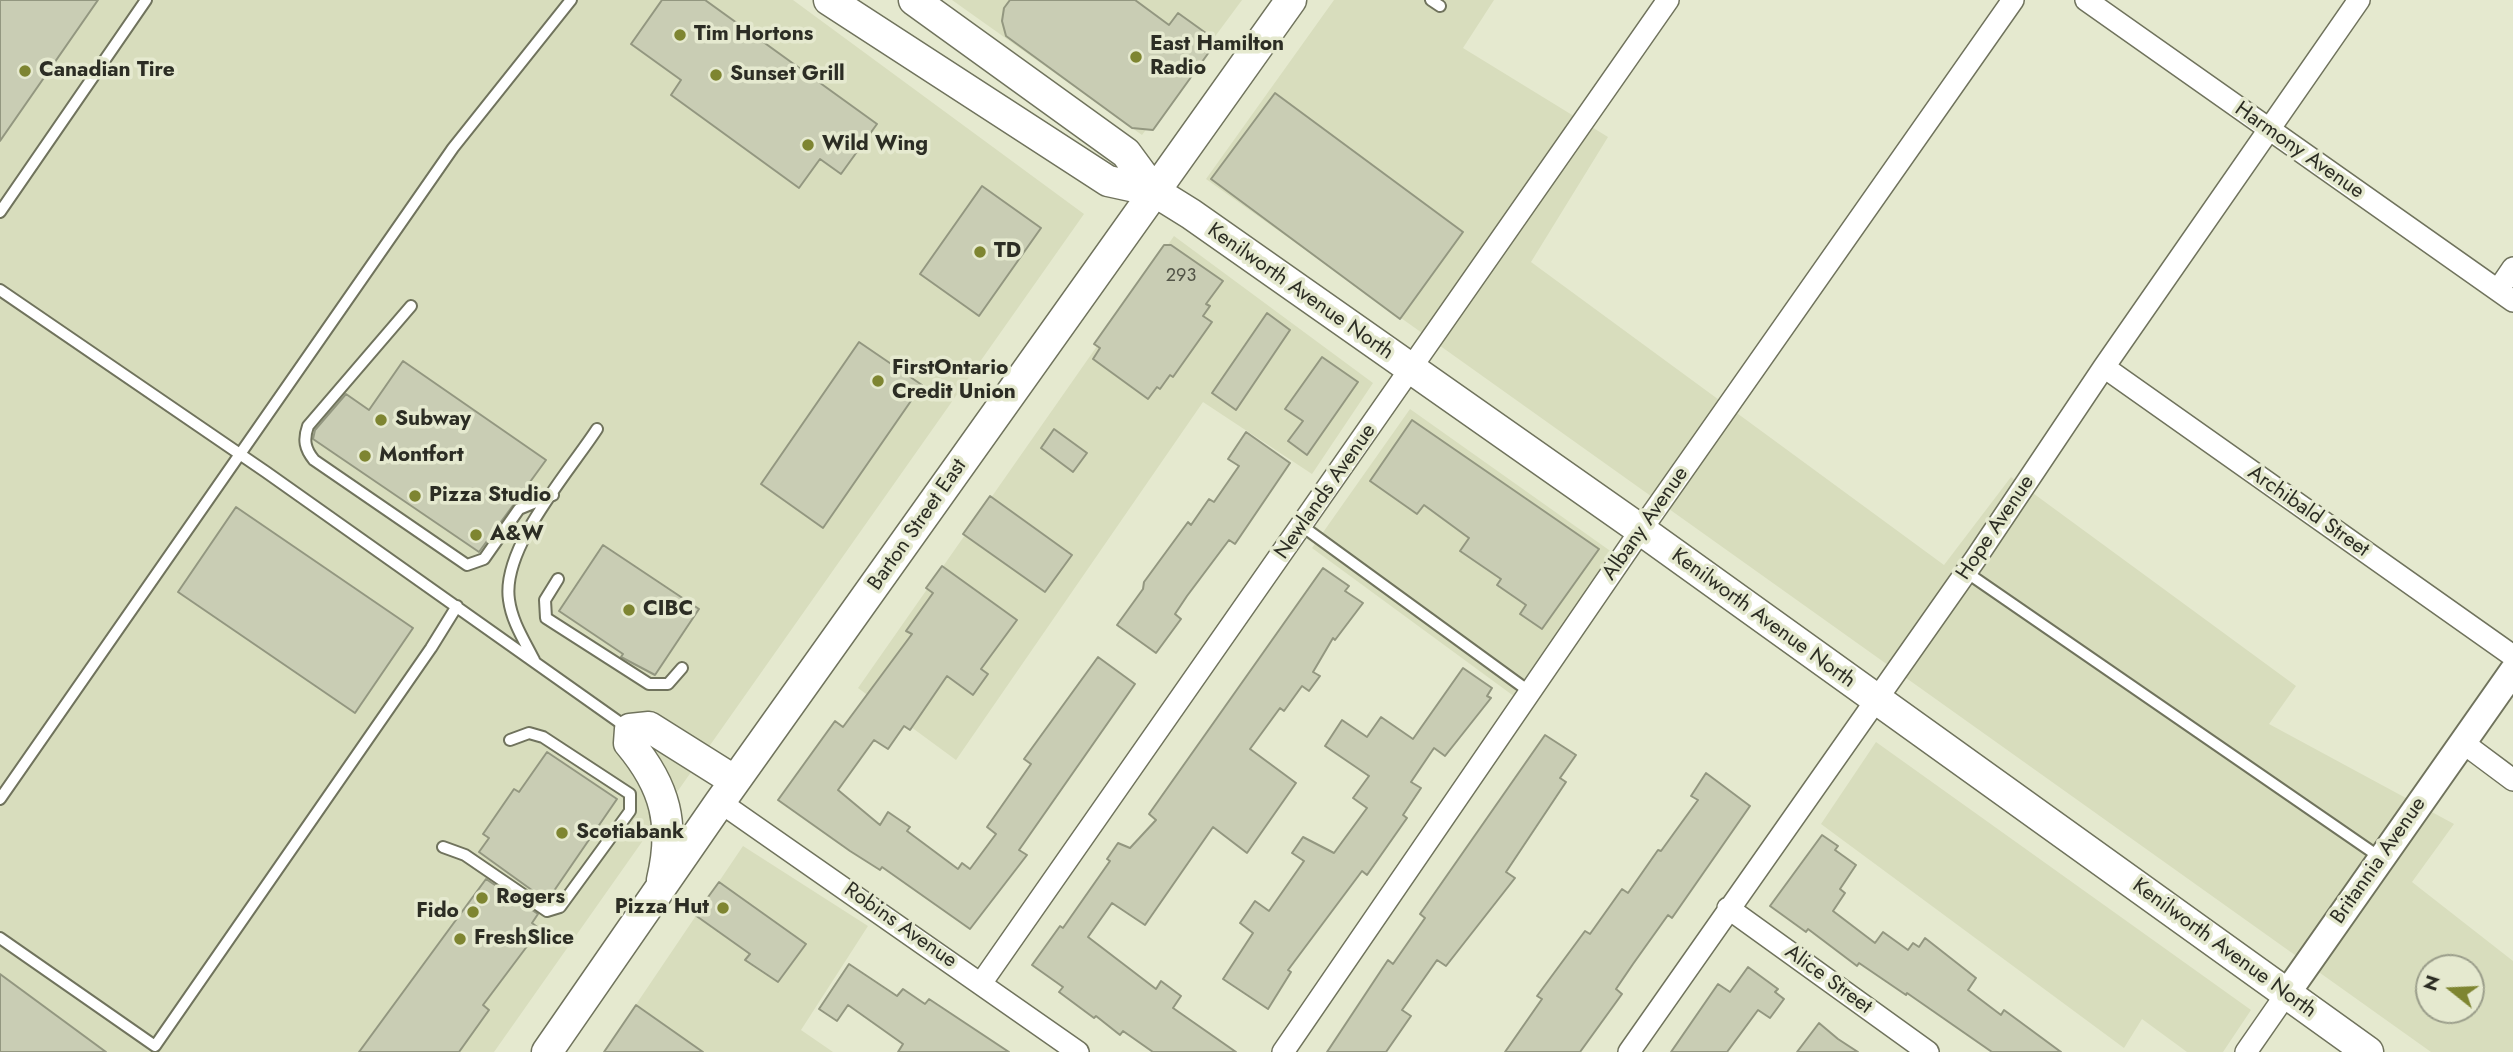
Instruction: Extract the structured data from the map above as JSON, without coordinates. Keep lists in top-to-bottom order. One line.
{"streets":{"main road":["Kenilworth Avenue North","Barton Street East"],"street":["Harmony Avenue","Newlands Avenue","Archibald Street","Albany Avenue","Hope Avenue","Britannia Avenue","Robins Avenue","Alice Street"]},"crossings":[["Harmony Avenue","Hope Avenue"],["Kenilworth Avenue North","Newlands Avenue"],["Kenilworth Avenue North","Albany Avenue"],["Kenilworth Avenue North","Barton Street East"],["Kenilworth Avenue North","Hope Avenue"],["Kenilworth Avenue North","Britannia Avenue"],["Newlands Avenue","Robins Avenue"],["Archibald Street","Hope Avenue"],["Barton Street East","Robins Avenue"],["Hope Avenue","Alice Street"]],"places":["Tim Hortons","East Hamilton Radio","Canadian Tire","Sunset Grill","Wild Wing","TD","FirstOntario Credit Union","Subway","Montfort","Pizza Studio","A&W","CIBC","Scotiabank","Rogers","Pizza Hut","Fido","FreshSlice"],"house_numbers":["293"],"north":"left"}
